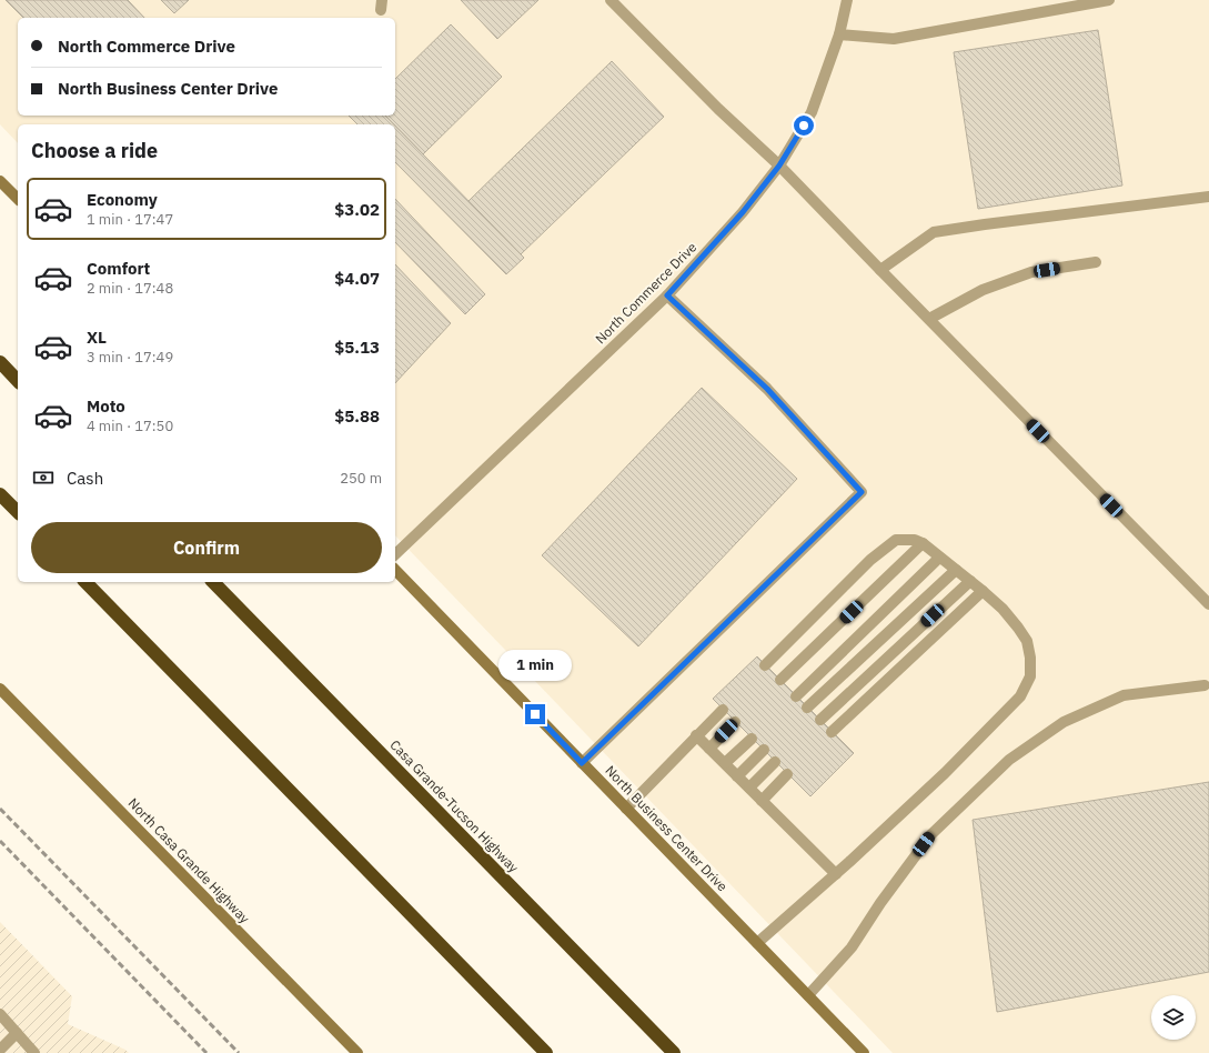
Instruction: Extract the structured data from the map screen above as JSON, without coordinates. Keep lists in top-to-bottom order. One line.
{"streets":{"highway":["Casa Grande-Tucson Highway"],"main road":["North Business Center Drive","North Casa Grande Highway"],"street":["North Commerce Drive"]},"page":{"banner":["North Commerce Drive","North Business Center Drive"],"heading":"Choose a ride","list":[{"name":"Economy","note":"1 min · 17:47","value":"$3.02"},{"name":"Comfort","note":"2 min · 17:48","value":"$4.07"},{"name":"XL","note":"3 min · 17:49","value":"$5.13"},{"name":"Moto","note":"4 min · 17:50","value":"$5.88"}],"pay":["Cash","250 m"],"buttons":"Confirm","bubble":"1 min"}}
